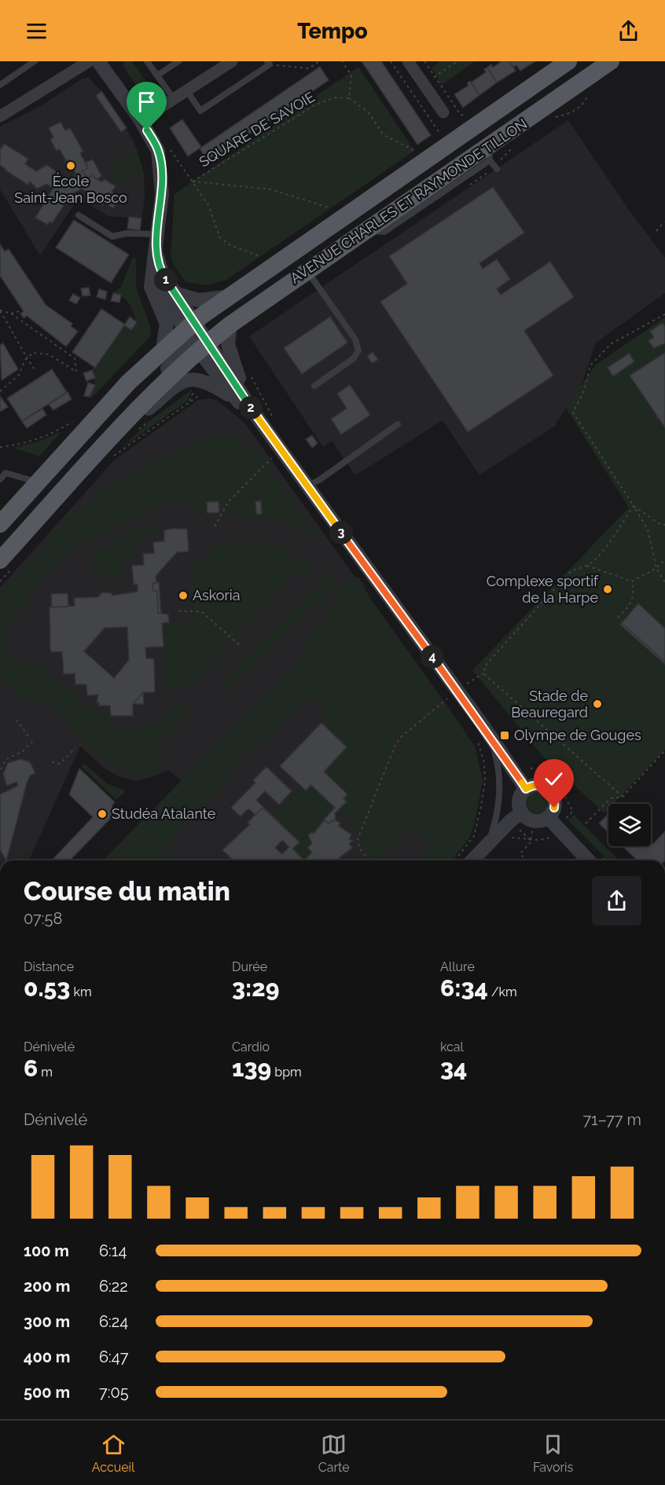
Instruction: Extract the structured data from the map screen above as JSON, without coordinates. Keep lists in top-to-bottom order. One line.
{"streets":{"main road":["AVENUE CHARLES ET RAYMONDE TILLON"],"path":["SQUARE DE SAVOIE"]},"places":{"other":["École Saint-Jean Bosco","Complexe sportif de la Harpe","Askoria","Stade de Beauregard","Studéa Atalante"],"transit":["Olympe de Gouges"]},"page":{"header":"Tempo","pins":["1","2","3","4"],"heading":["Course du matin","07:58"],"stats":[["Distance","0.53 km"],["Durée","3:29"],["Allure","6:34 /km"],["Dénivelé","6 m"],["Cardio","139 bpm"],["kcal","34"]],"chart":["Dénivelé","71–77 m"],"list":[{"name":"100 m","note":"6:14"},{"name":"200 m","note":"6:22"},{"name":"300 m","note":"6:24"},{"name":"400 m","note":"6:47"},{"name":"500 m","note":"7:05"}],"tabs":["Accueil","Carte","Favoris"]}}
